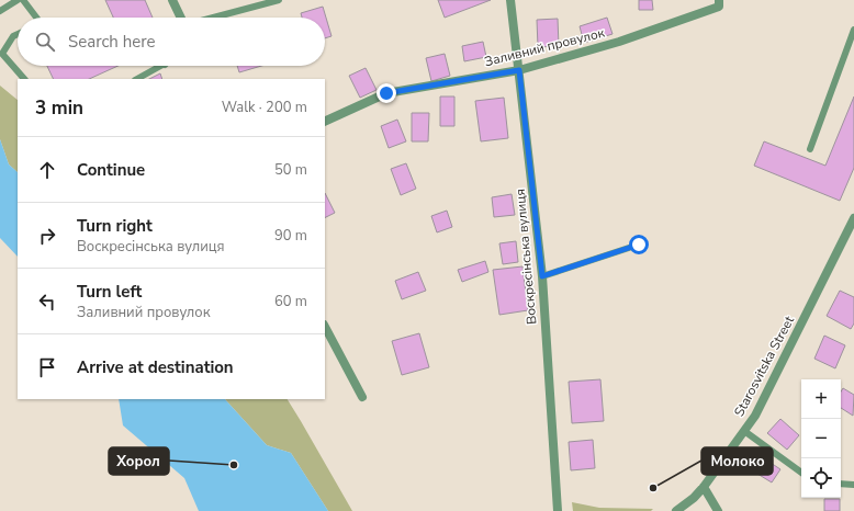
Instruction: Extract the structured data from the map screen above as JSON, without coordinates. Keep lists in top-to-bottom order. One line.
{"streets":{"street":["Заливний провулок","Воскресінська вулиця","Starosvitska Street"]},"crossings":[["Заливний провулок","Воскресінська вулиця"]],"places":["Хорол","Молоко"],"page":{"search":"Search here","heading":["3 min","Walk · 200 m"],"list":[["Continue","50 m"],["Turn right","Воскресінська вулиця","90 m"],["Turn left","Заливний провулок","60 m"],"Arrive at destination"],"map_buttons":["+","−"]}}
